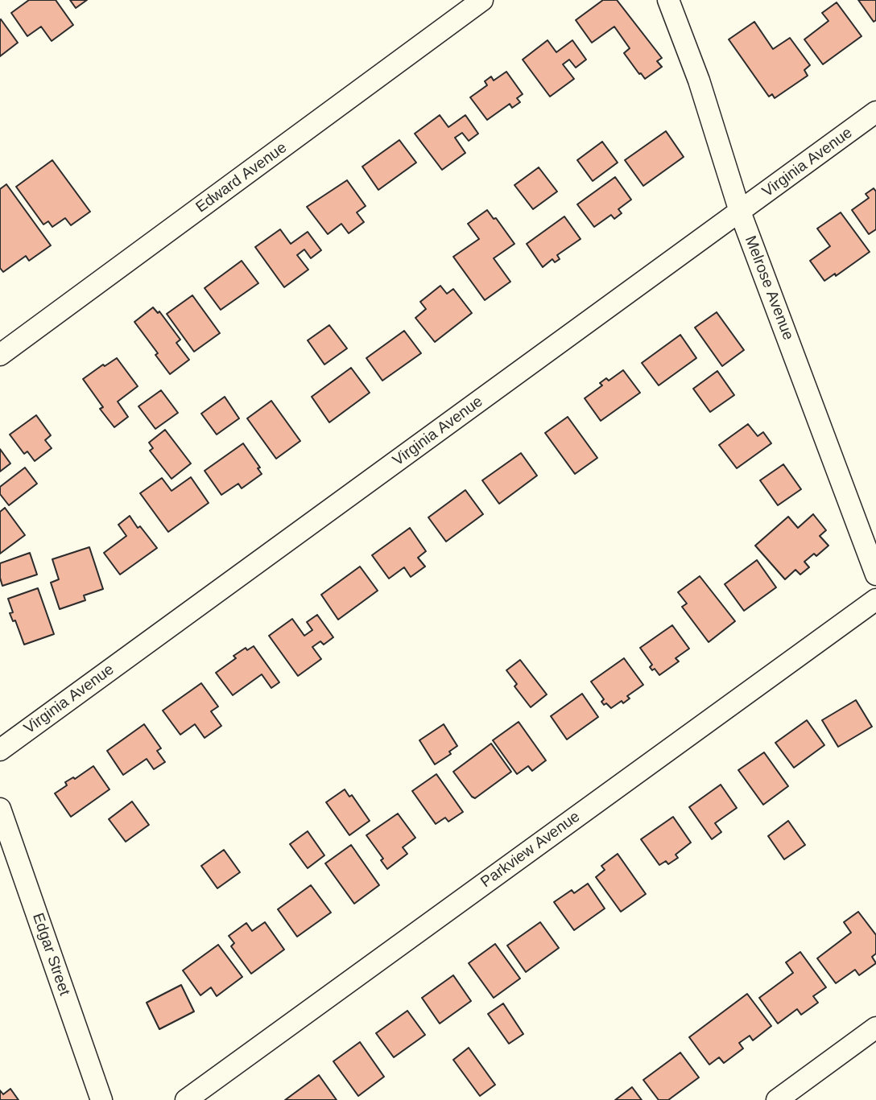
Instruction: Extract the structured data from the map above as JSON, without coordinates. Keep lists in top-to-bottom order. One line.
{"streets":{"street":["Virginia Avenue","Edward Avenue","Melrose Avenue","Parkview Avenue","Edgar Street"]},"crossings":[["Virginia Avenue","Melrose Avenue"]]}
